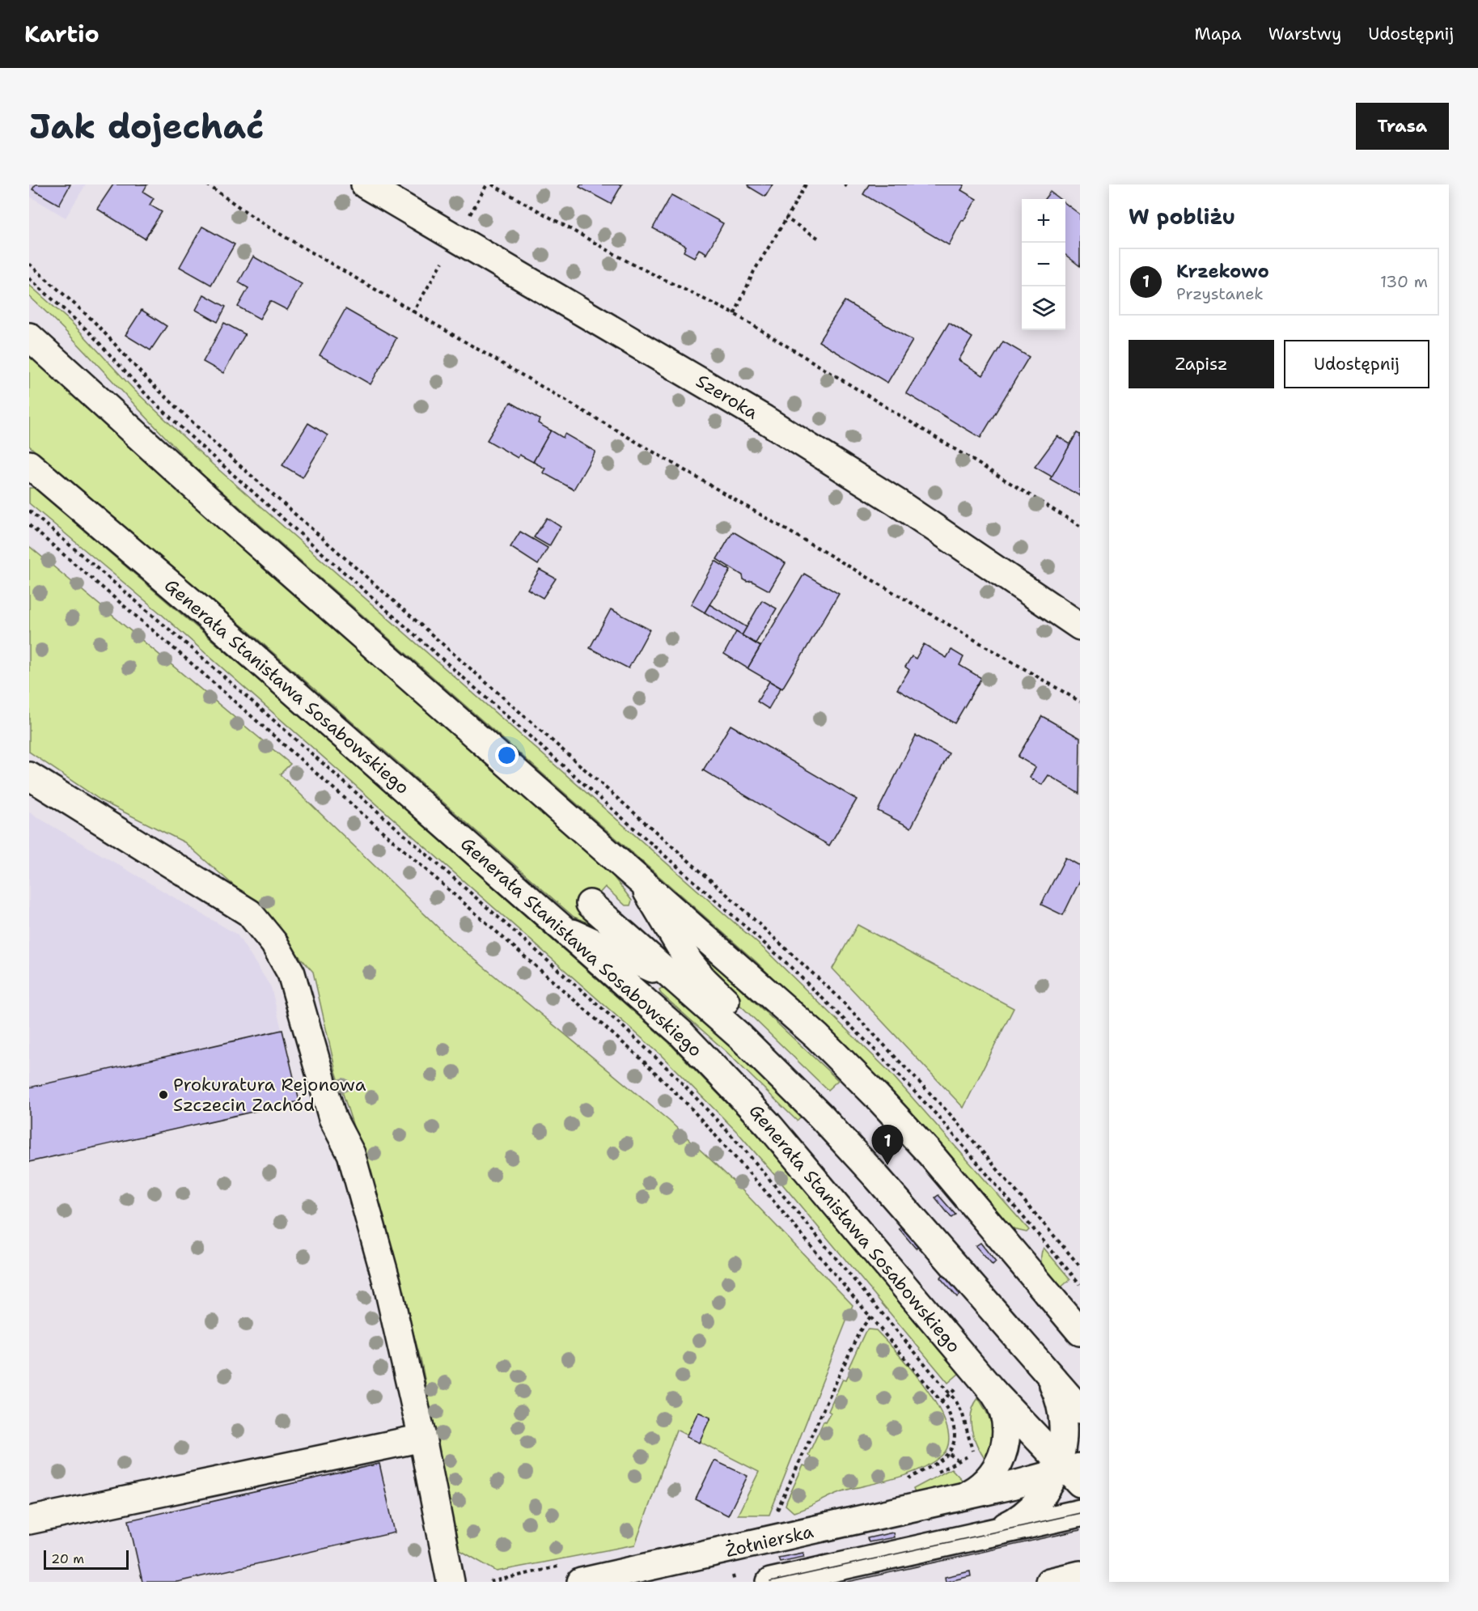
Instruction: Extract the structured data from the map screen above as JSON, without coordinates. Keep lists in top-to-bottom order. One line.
{"streets":{"main road":["Szeroka","Generała Stanisława Sosabowskiego","Żołnierska"]},"crossings":[["Generała Stanisława Sosabowskiego","Żołnierska"]],"places":["Prokuratura Rejonowa Szczecin Zachód"],"scale_bar":"20 m","page":{"header":"Kartio","nav":["Mapa","Warstwy","Udostępnij"],"buttons":["Trasa",["Zapisz","Udostępnij"]],"title":"Jak dojechać","heading":"W pobliżu","map_buttons":["+","−"],"list":[{"mark":"1","name":"Krzekowo","note":"Przystanek","value":"130 m"}],"pins":"1","scale":"20 m"}}
